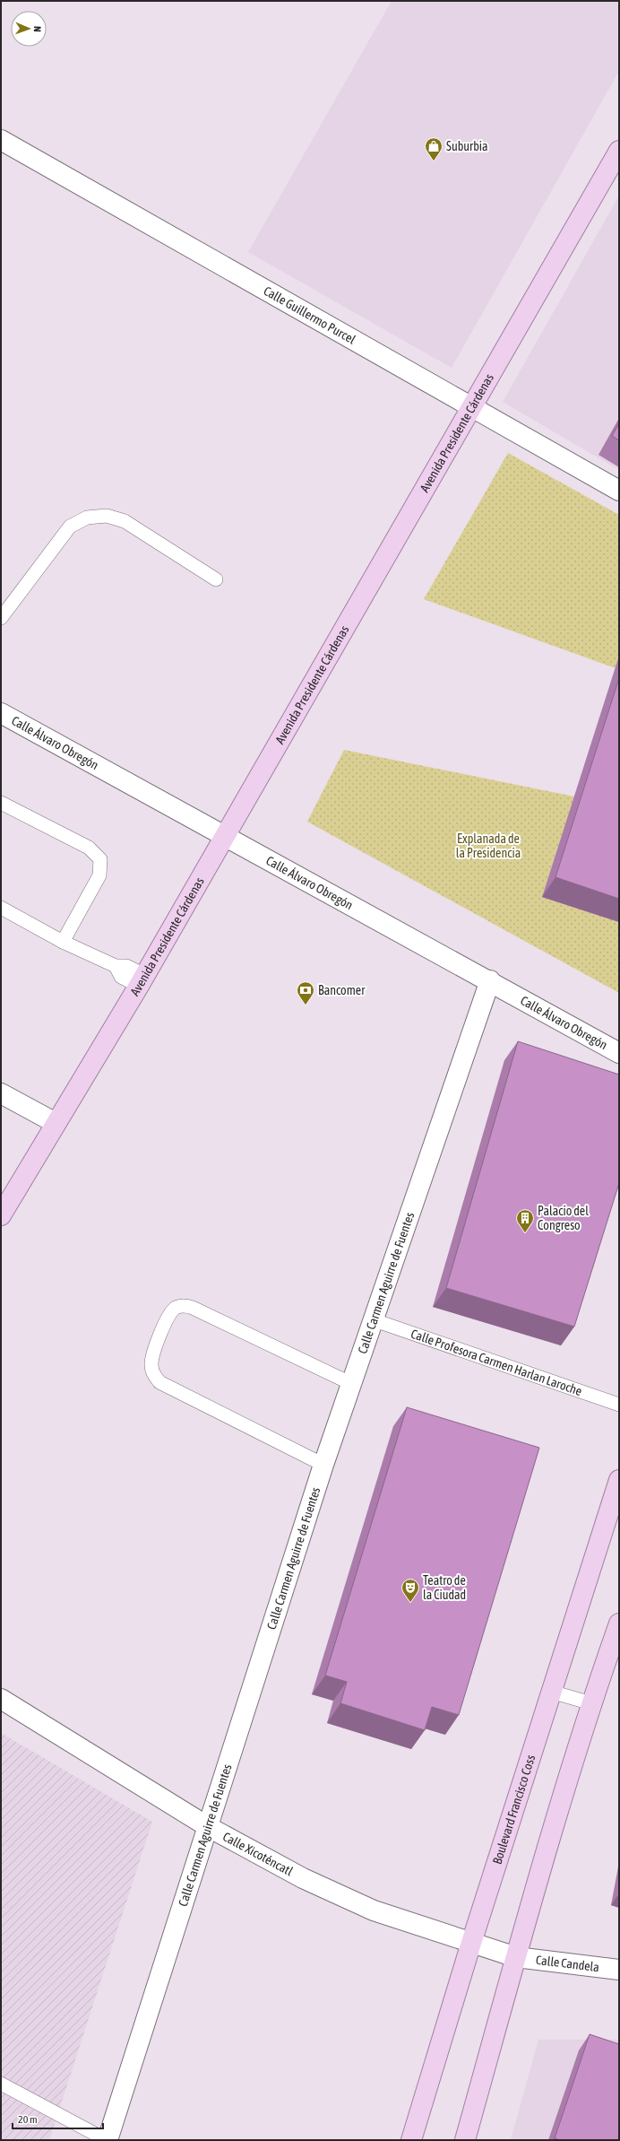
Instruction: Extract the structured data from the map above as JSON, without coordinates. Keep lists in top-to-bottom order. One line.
{"streets":{"main road":["Avenida Presidente Cárdenas","Boulevard Francisco Coss"],"street":["Calle Guillermo Purcel","Calle Álvaro Obregón","Calle Carmen Aguirre de Fuentes","Calle Xicoténcatl","Calle Candela"],"lane":["Calle Profesora Carmen Harlan Laroche"]},"crossings":[["Calle Guillermo Purcel","Avenida Presidente Cárdenas"],["Avenida Presidente Cárdenas","Calle Álvaro Obregón"],["Calle Álvaro Obregón","Calle Carmen Aguirre de Fuentes"],["Calle Carmen Aguirre de Fuentes","Calle Profesora Carmen Harlan Laroche"],["Calle Carmen Aguirre de Fuentes","Calle Xicoténcatl"],["Boulevard Francisco Coss","Calle Xicoténcatl"],["Calle Xicoténcatl","Calle Candela"]],"parks":["Explanada de la Presidencia"],"places":{"shop":["Suburbia"],"bank":["Bancomer"],"building":["Palacio del Congreso"],"theatre":["Teatro de la Ciudad"]},"scale_bar":"20 m","north":"right"}
